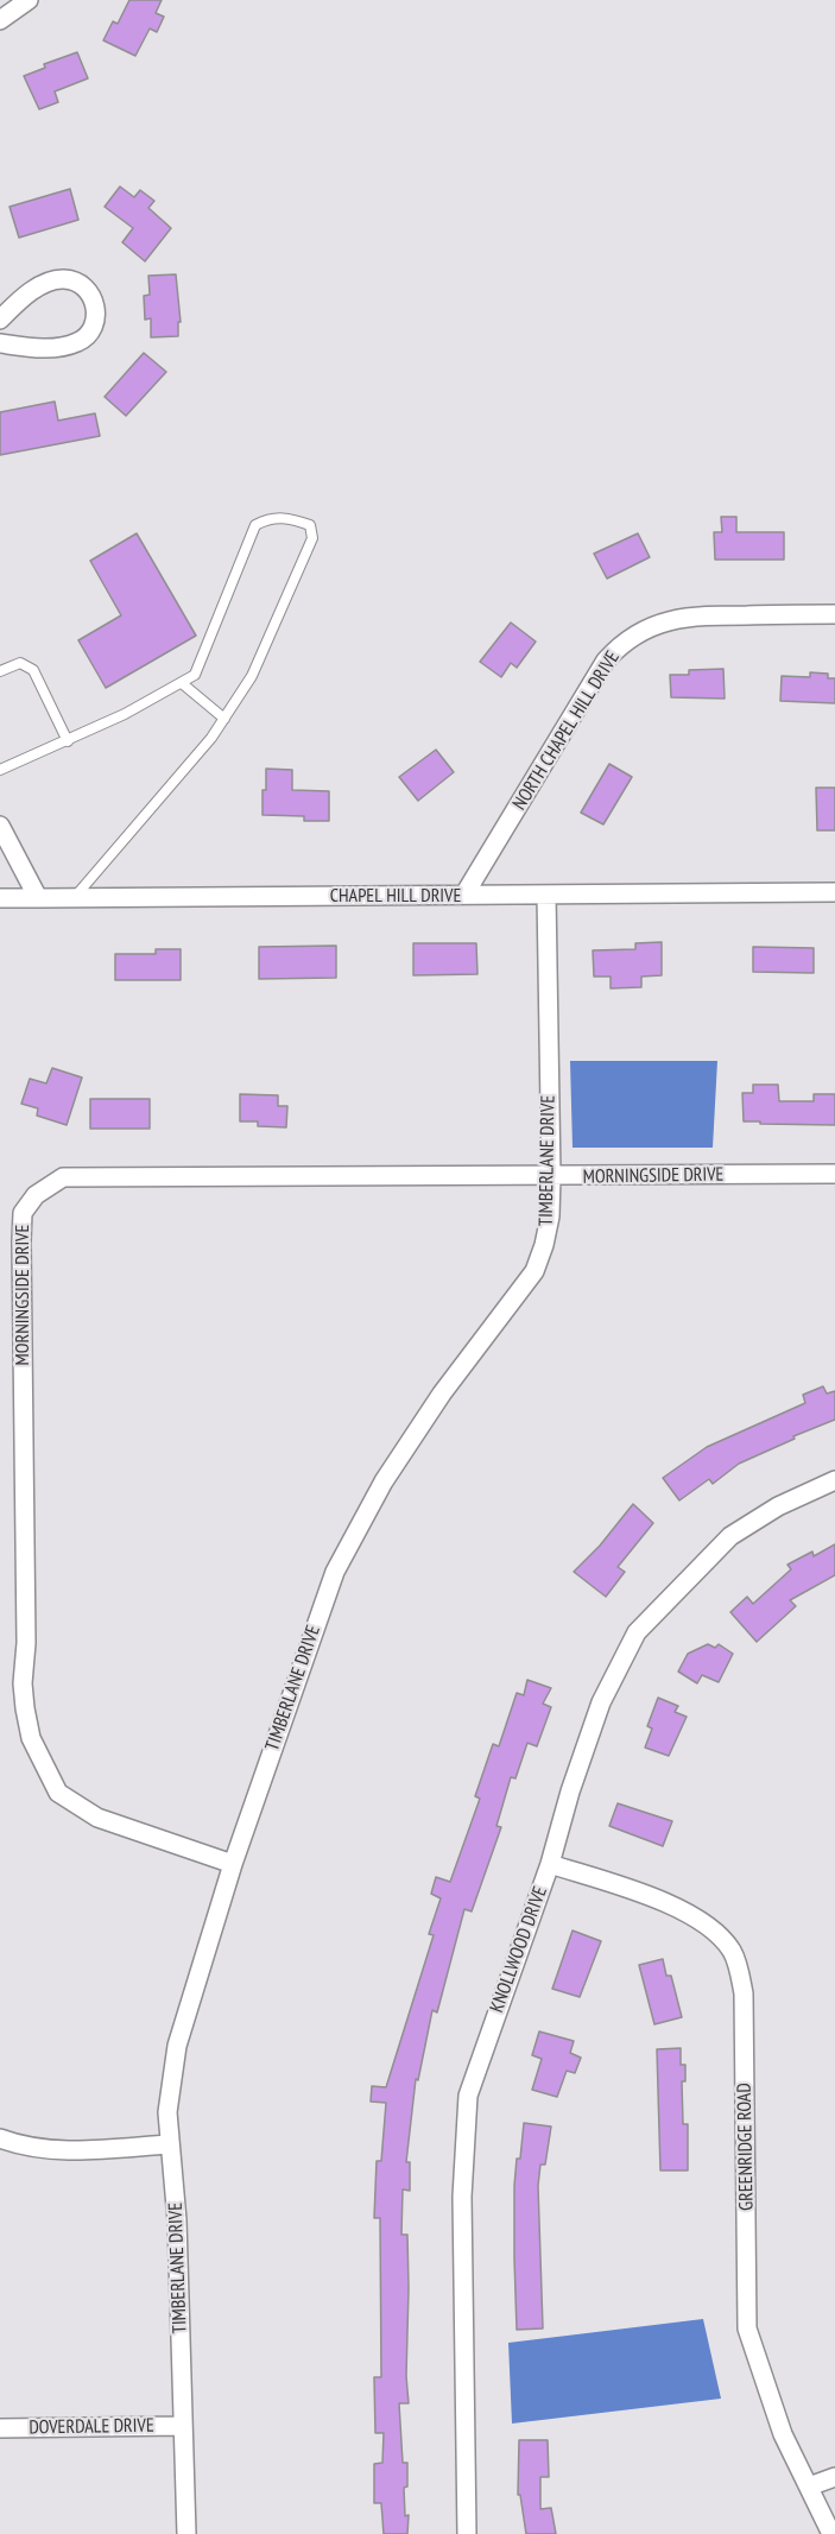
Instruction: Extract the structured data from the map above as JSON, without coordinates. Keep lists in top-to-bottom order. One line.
{"streets":{"street":["NORTH CHAPEL HILL DRIVE","CHAPEL HILL DRIVE","TIMBERLANE DRIVE","MORNINGSIDE DRIVE","KNOLLWOOD DRIVE","GREENRIDGE ROAD","DOVERDALE DRIVE"]},"crossings":[["NORTH CHAPEL HILL DRIVE","CHAPEL HILL DRIVE"],["CHAPEL HILL DRIVE","TIMBERLANE DRIVE"],["TIMBERLANE DRIVE","MORNINGSIDE DRIVE"],["TIMBERLANE DRIVE","DOVERDALE DRIVE"],["KNOLLWOOD DRIVE","GREENRIDGE ROAD"]]}
